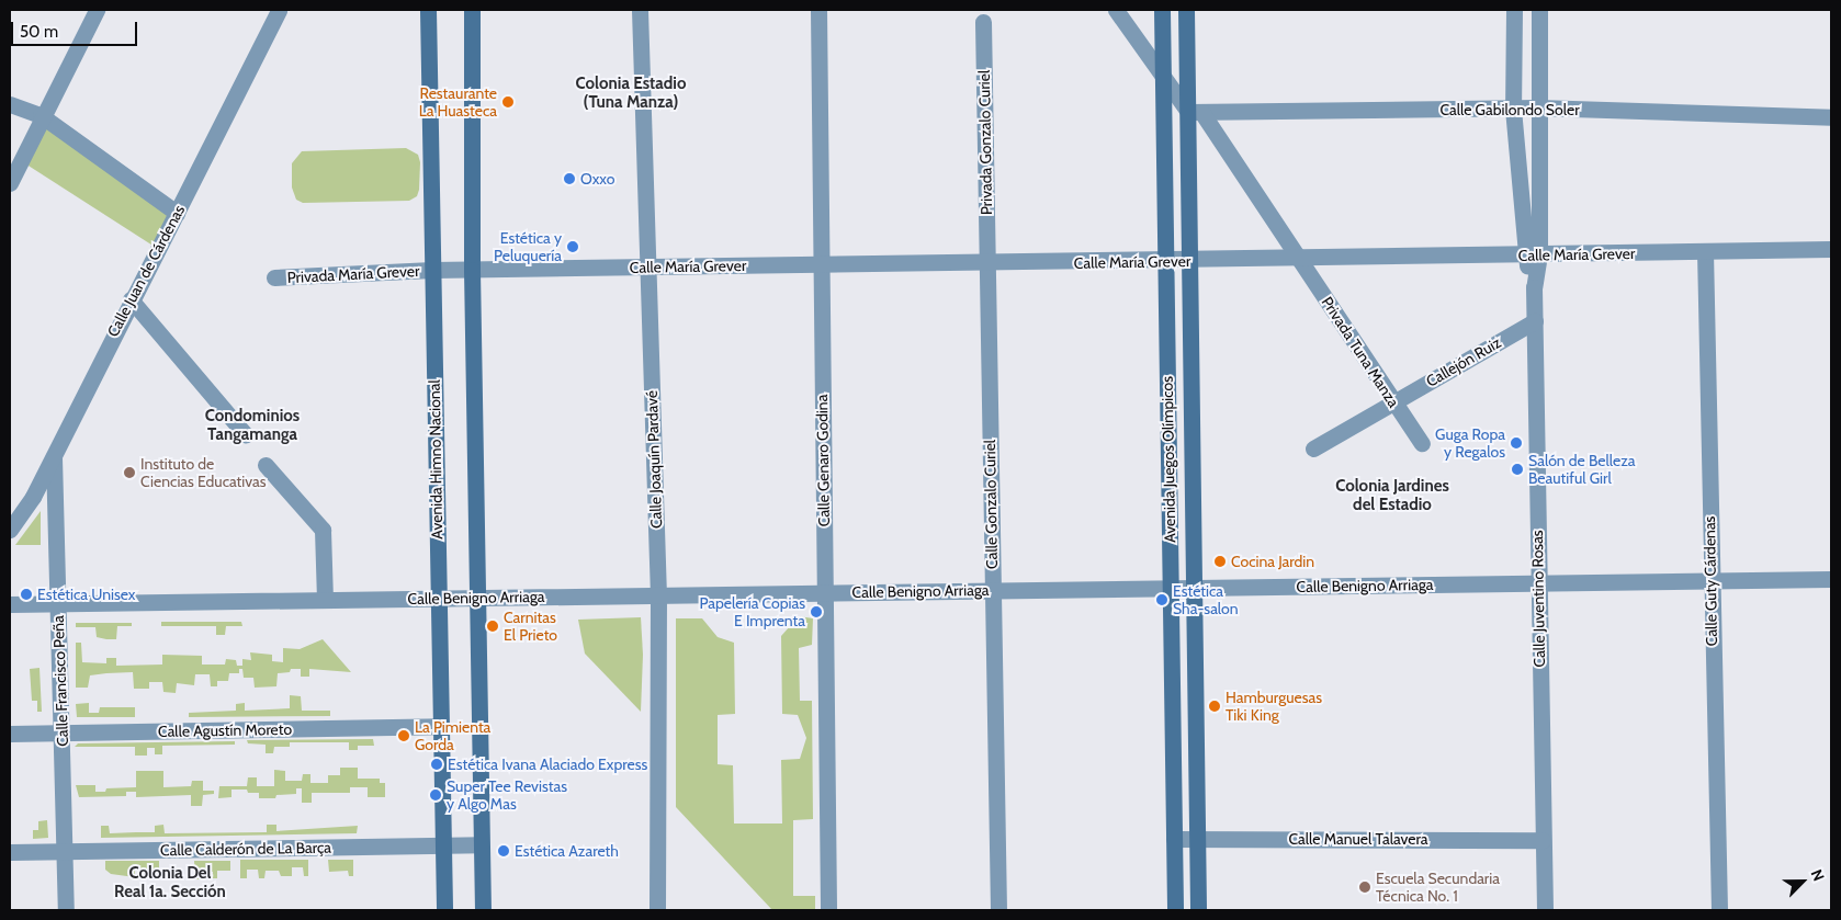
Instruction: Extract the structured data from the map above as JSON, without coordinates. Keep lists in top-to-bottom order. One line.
{"streets":{"street":["Calle Gabilondo Soler","Privada Gonzalo Curiel","Calle María Grever","Calle Juan de Cárdenas","Privada María Grever","Privada Tuna Manza","Callejón Ruiz","Avenida Himno Nacional","Calle Joaquín Pardavé","Avenida Juegos Olímpicos","Calle Genaro Godina","Calle Gonzalo Curiel","Calle Guty Cárdenas","Calle Benigno Arriaga","Calle Juventino Rosas","Calle Francisco Peña","Calle Agustín Moreto","Calle Manuel Talavera","Calle Calderón de La Barça"]},"crossings":[["Calle Gabilondo Soler","Privada Tuna Manza"],["Calle Gabilondo Soler","Avenida Juegos Olímpicos"],["Calle Gabilondo Soler","Calle Juventino Rosas"],["Privada Gonzalo Curiel","Calle María Grever"],["Privada Gonzalo Curiel","Calle Gonzalo Curiel"],["Calle María Grever","Privada María Grever"],["Calle María Grever","Privada Tuna Manza"],["Calle María Grever","Avenida Himno Nacional"],["Calle María Grever","Calle Joaquín Pardavé"],["Calle María Grever","Avenida Juegos Olímpicos"],["Calle María Grever","Calle Genaro Godina"],["Calle María Grever","Calle Gonzalo Curiel"],["Calle María Grever","Calle Guty Cárdenas"],["Calle María Grever","Calle Juventino Rosas"],["Calle Juan de Cárdenas","Calle Francisco Peña"],["Privada María Grever","Avenida Himno Nacional"],["Privada Tuna Manza","Callejón Ruiz"],["Privada Tuna Manza","Avenida Juegos Olímpicos"],["Callejón Ruiz","Calle Juventino Rosas"],["Avenida Himno Nacional","Calle Benigno Arriaga"],["Avenida Himno Nacional","Calle Agustín Moreto"],["Avenida Himno Nacional","Calle Calderón de La Barça"],["Calle Joaquín Pardavé","Calle Benigno Arriaga"],["Avenida Juegos Olímpicos","Calle Benigno Arriaga"],["Avenida Juegos Olímpicos","Calle Manuel Talavera"],["Calle Genaro Godina","Calle Benigno Arriaga"],["Calle Gonzalo Curiel","Calle Benigno Arriaga"],["Calle Guty Cárdenas","Calle Benigno Arriaga"],["Calle Benigno Arriaga","Calle Juventino Rosas"],["Calle Benigno Arriaga","Calle Francisco Peña"],["Calle Juventino Rosas","Calle Manuel Talavera"],["Calle Francisco Peña","Calle Agustín Moreto"],["Calle Francisco Peña","Calle Calderón de La Barça"]],"districts":["Colonia Estadio (Tuna Manza)","Condominios Tangamanga","Colonia Jardines del Estadio","Colonia Del Real 1a. Sección"],"places":["Restaurante La Huasteca","Oxxo","Estética y Peluquería","Guga Ropa y Regalos","Salón de Belleza Beautiful Girl","Instituto de Ciencias Educativas","Cocina Jardin","Estética Unisex","Estética Sha-salon","Papelería Copias E Imprenta","Carnitas El Prieto","Hamburguesas Tiki King","La Pimienta Gorda","Estética Ivana Alaciado Express","Super Tee Revistas y Algo Mas","Estética Azareth","Escuela Secundaria Técnica No. 1"],"scale_bar":"50 m","north":"top right"}
